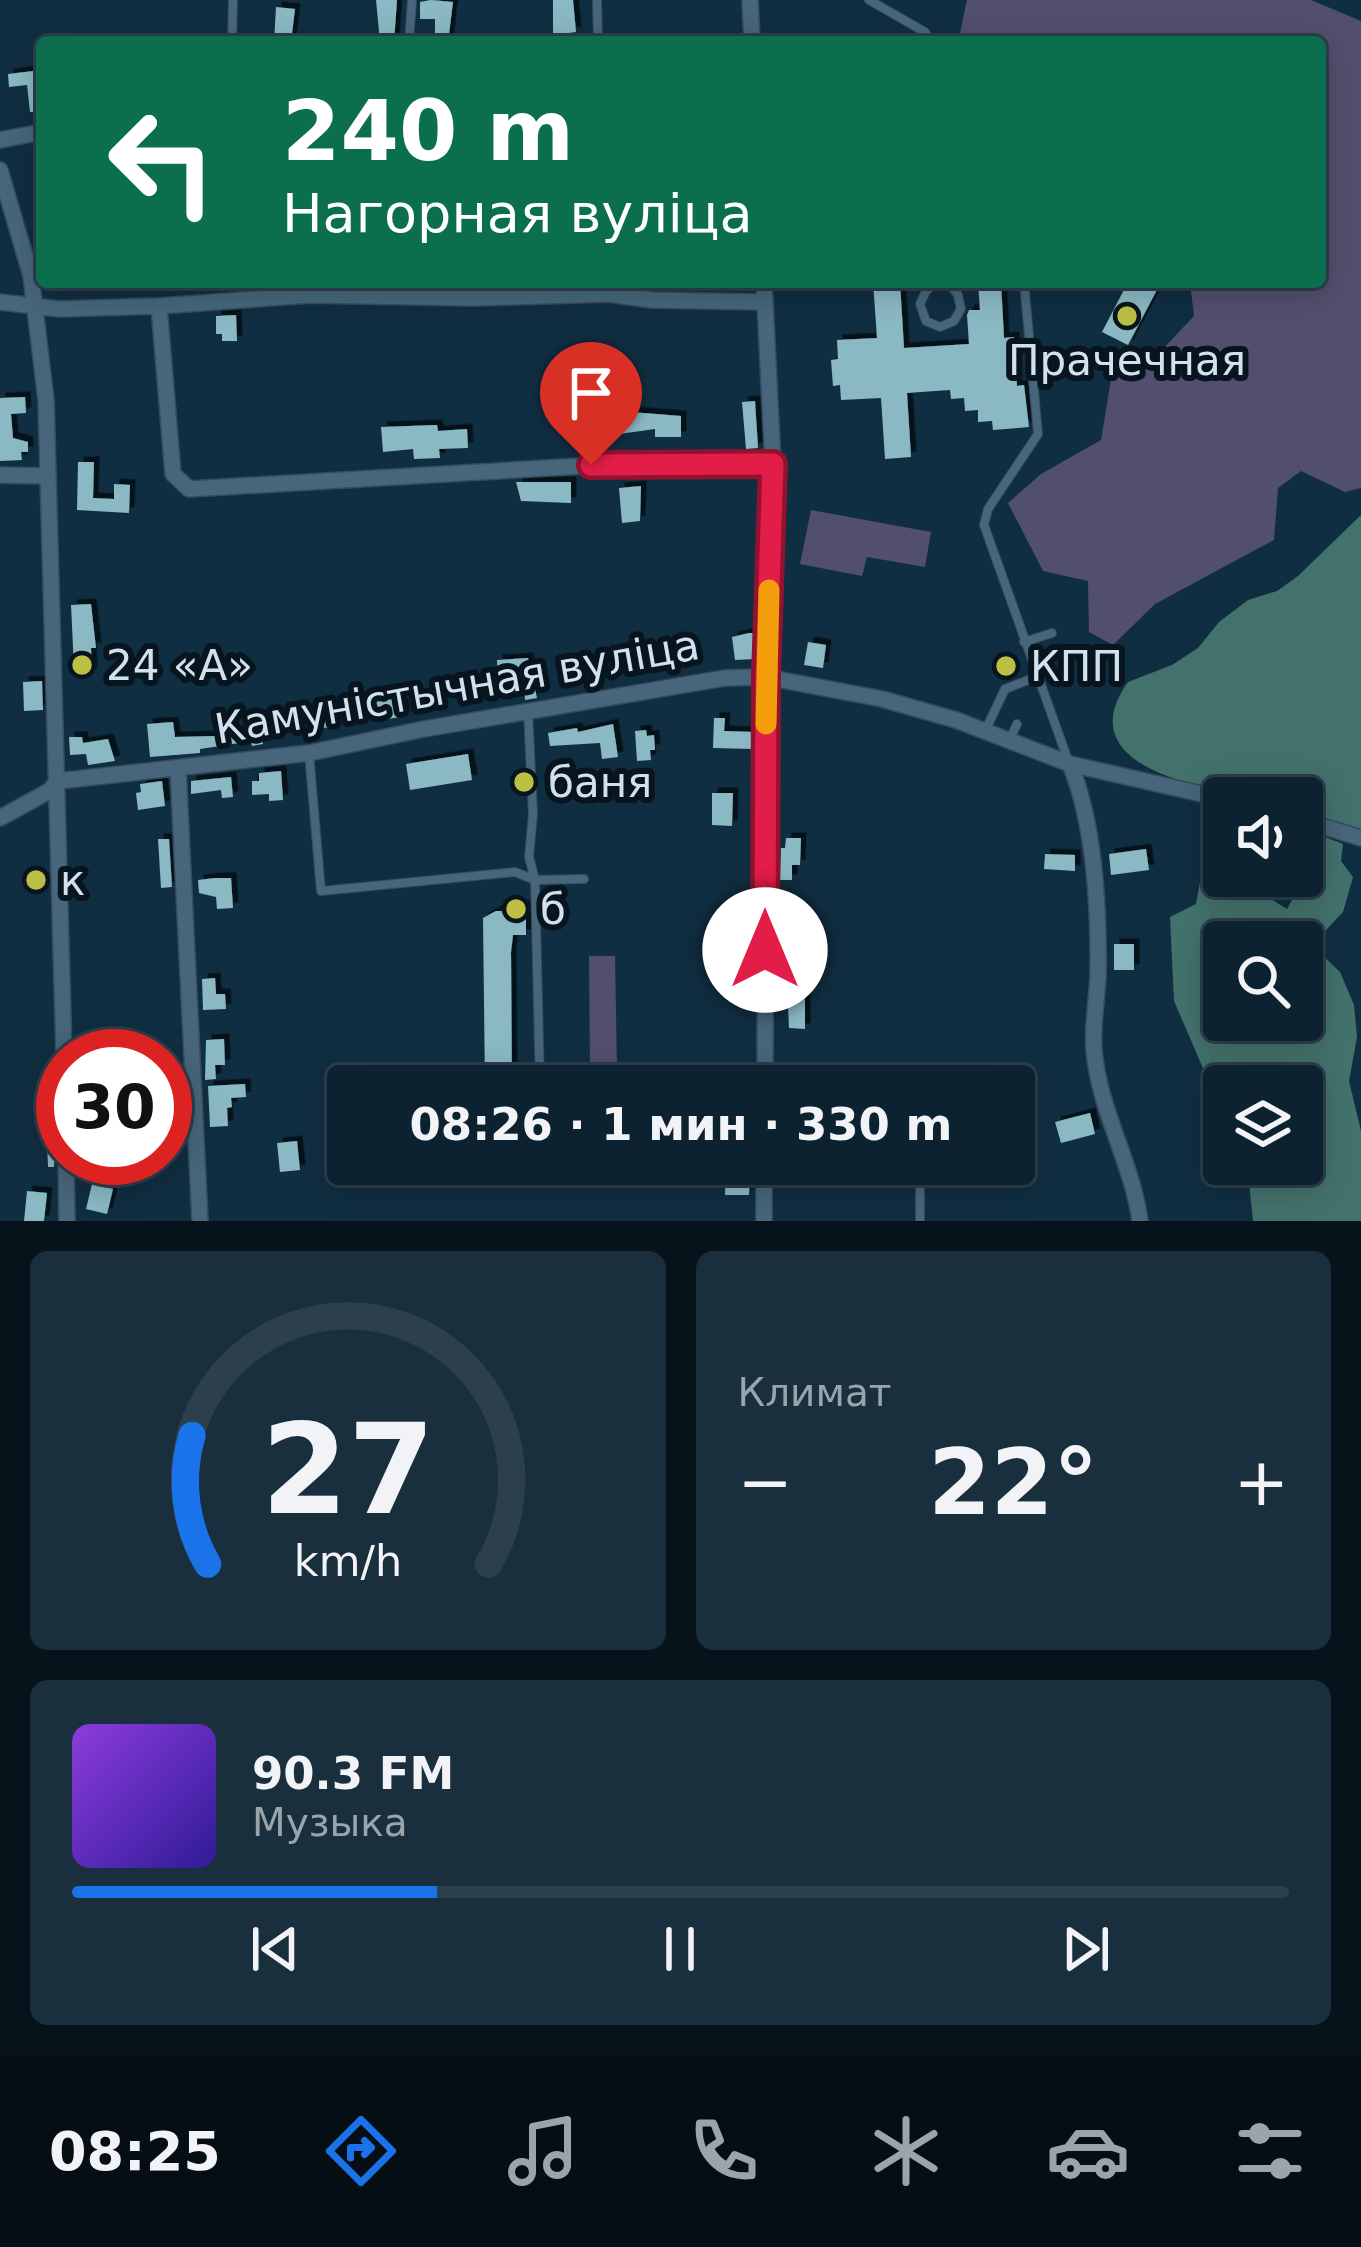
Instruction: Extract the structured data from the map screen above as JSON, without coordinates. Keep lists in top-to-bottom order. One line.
{"streets":{"street":["Камуністычная вуліца"]},"places":["Прачечная","24 «А»","КПП","баня","к","б"],"page":{"turn":["240 m","Нагорная вуліца"],"limit":"30","trip":"08:26 · 1 мин · 330 m","tile":"Климат","heat":["−","22°","+"],"song":["90.3 FM","Музыка"],"tabs":"08:25","gauge":["27","km/h"]}}
